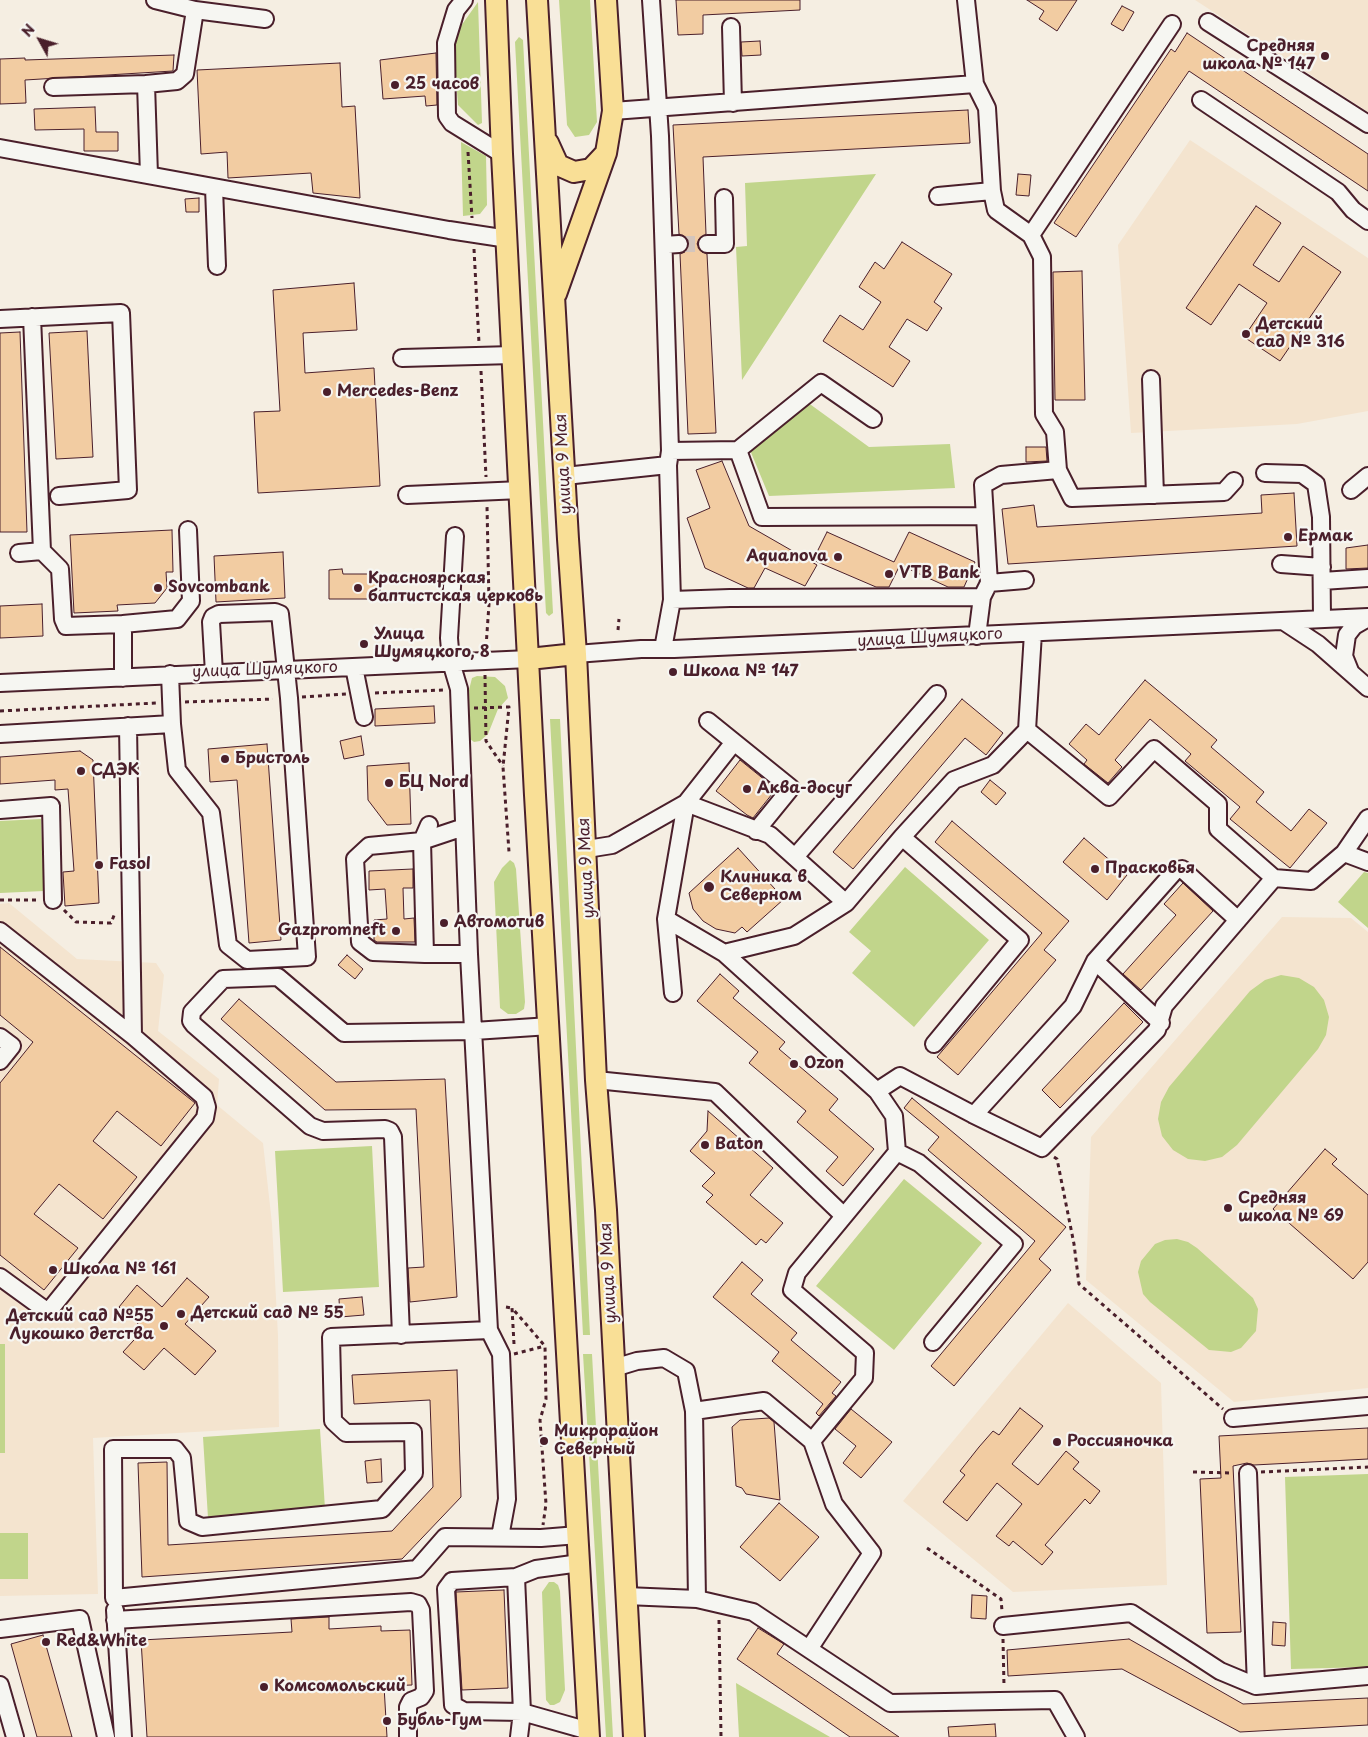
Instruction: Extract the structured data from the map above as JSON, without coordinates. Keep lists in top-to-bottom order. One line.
{"streets":{"main road":["улица 9 Мая"],"street":["улица Шумяцкого"]},"crossings":[["улица 9 Мая","улица Шумяцкого"]],"places":["Средняя школа № 147","25 часов","Детский сад № 316","Mercedes-Benz","Ермак","Aquanova","VTB Bank","Sovcombank","Красноярская баптистская церковь","Улица Шумяцкого, 8","Школа № 147","Бристоль","СДЭК","БЦ Nord","Аква-досуг","Fasol","Прасковья","Клиника в Северном","Автомотив","Gazpromneft","Ozon","Baton","Средняя школа № 69","Школа № 161","Детский сад № 55","Детский сад №55 Лукошко детства","Микрорайон Северный","Россияночка","Red&White","Комсомольский","Бубль-Гум"],"north":"top left"}
